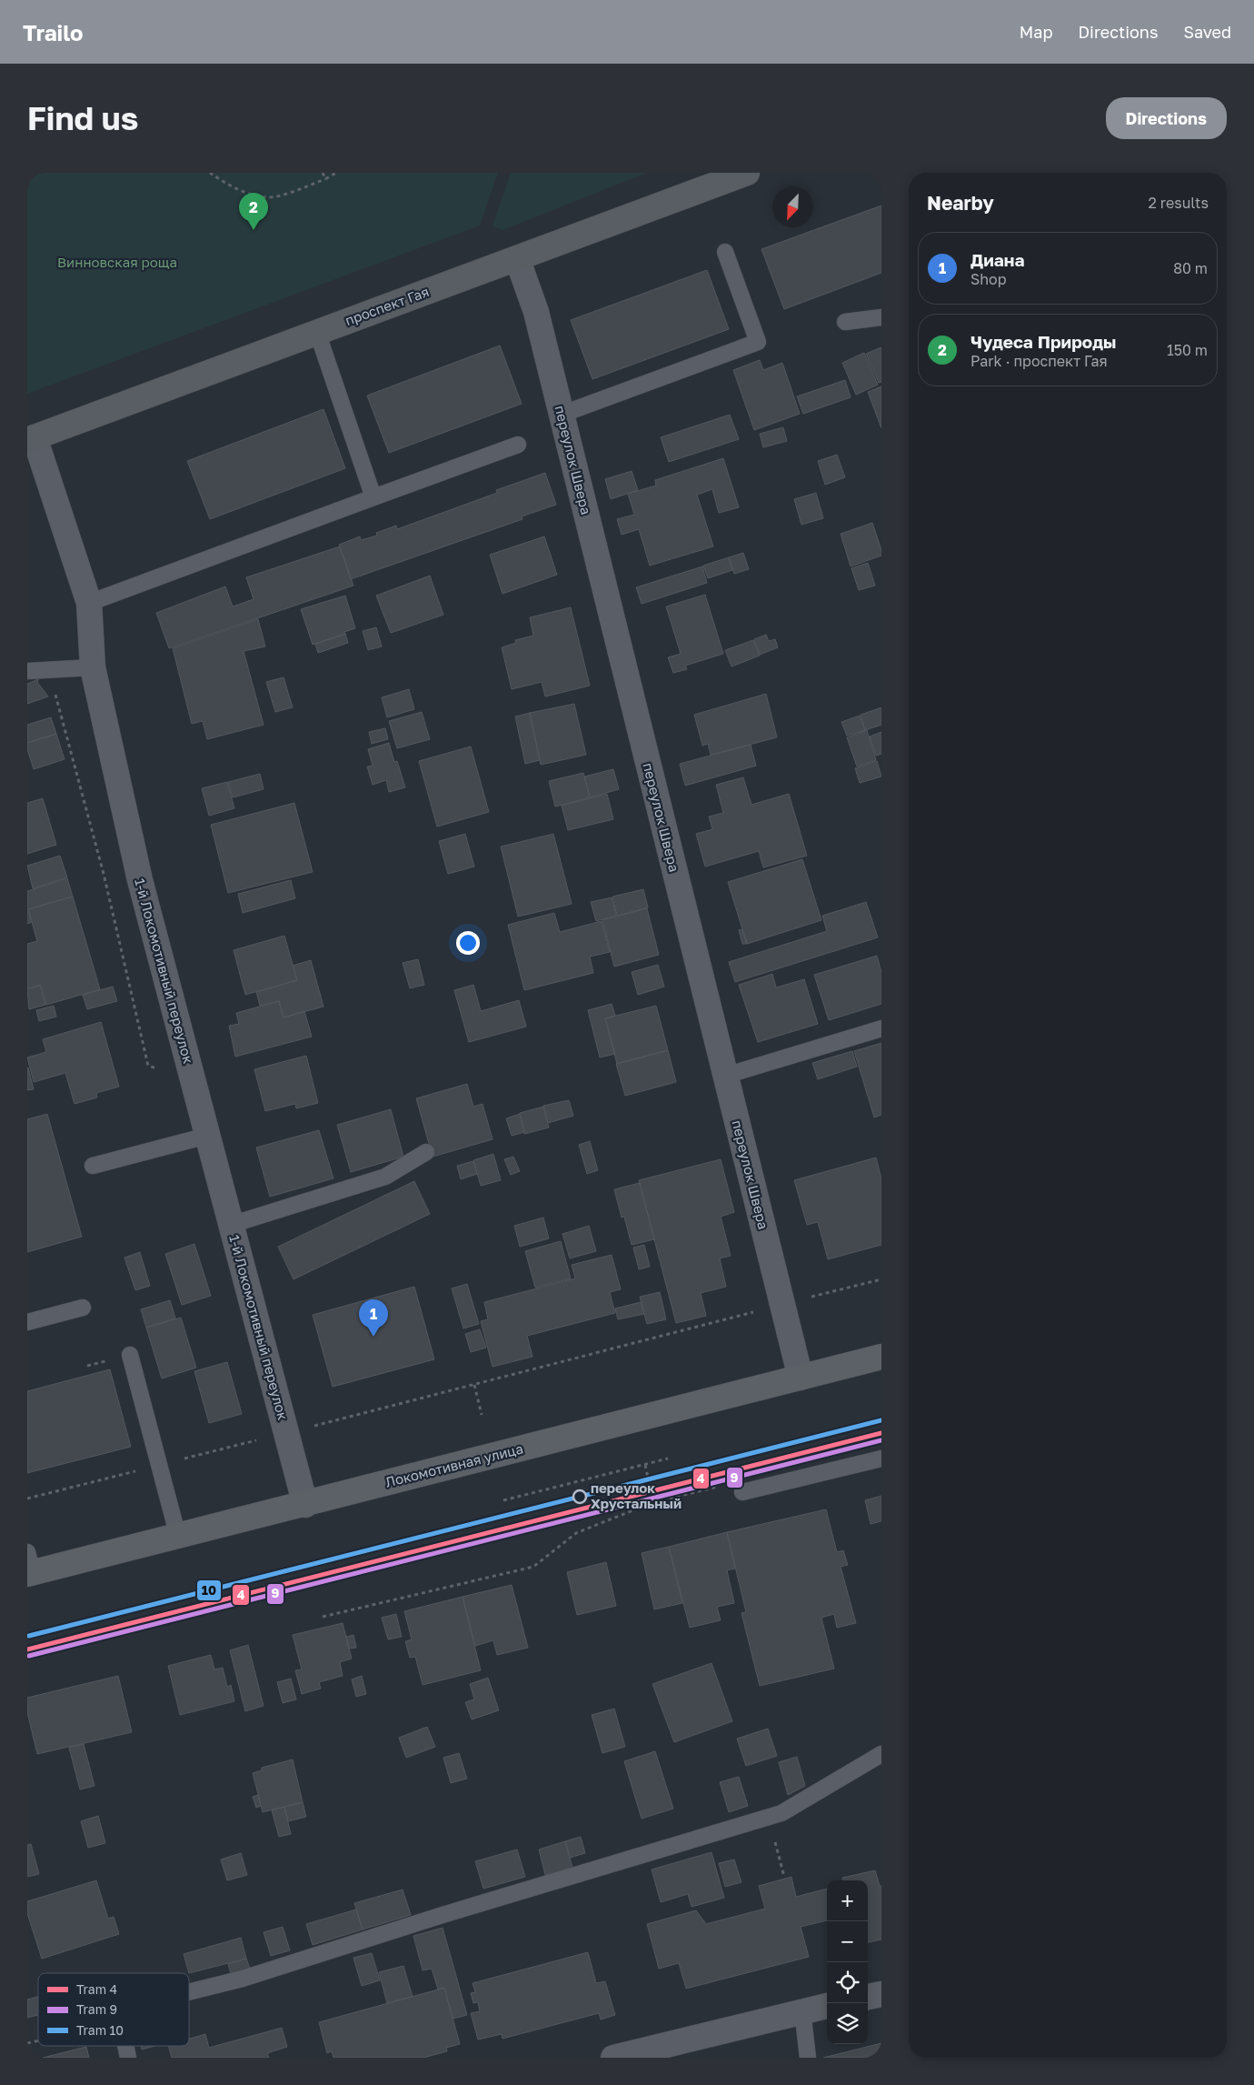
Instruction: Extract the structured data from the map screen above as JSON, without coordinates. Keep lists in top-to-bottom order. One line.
{"streets":{"main road":["проспект Гая","Локомотивная улица"],"street":["переулок Швера","1-й Локомотивный переулок"]},"crossings":[["проспект Гая","переулок Швера"],["проспект Гая","1-й Локомотивный переулок"],["переулок Швера","Локомотивная улица"],["1-й Локомотивный переулок","Локомотивная улица"]],"parks":["Винновская роща"],"places":["переулок Хрустальный"],"lines":["tram line 10","tram line 4","tram line 9"],"legend":["Tram 4","Tram 9","Tram 10"],"north":"bottom left","page":{"header":"Trailo","nav":["Map","Directions","Saved"],"buttons":"Directions","title":"Find us","heading":["Nearby","2 results"],"pins":["2","1"],"list":[{"mark":"1","name":"Диана","note":"Shop","value":"80 m"},{"mark":"2","name":"Чудеса Природы","note":"Park · проспект Гая","value":"150 m"}],"map_buttons":["+","−"]}}
